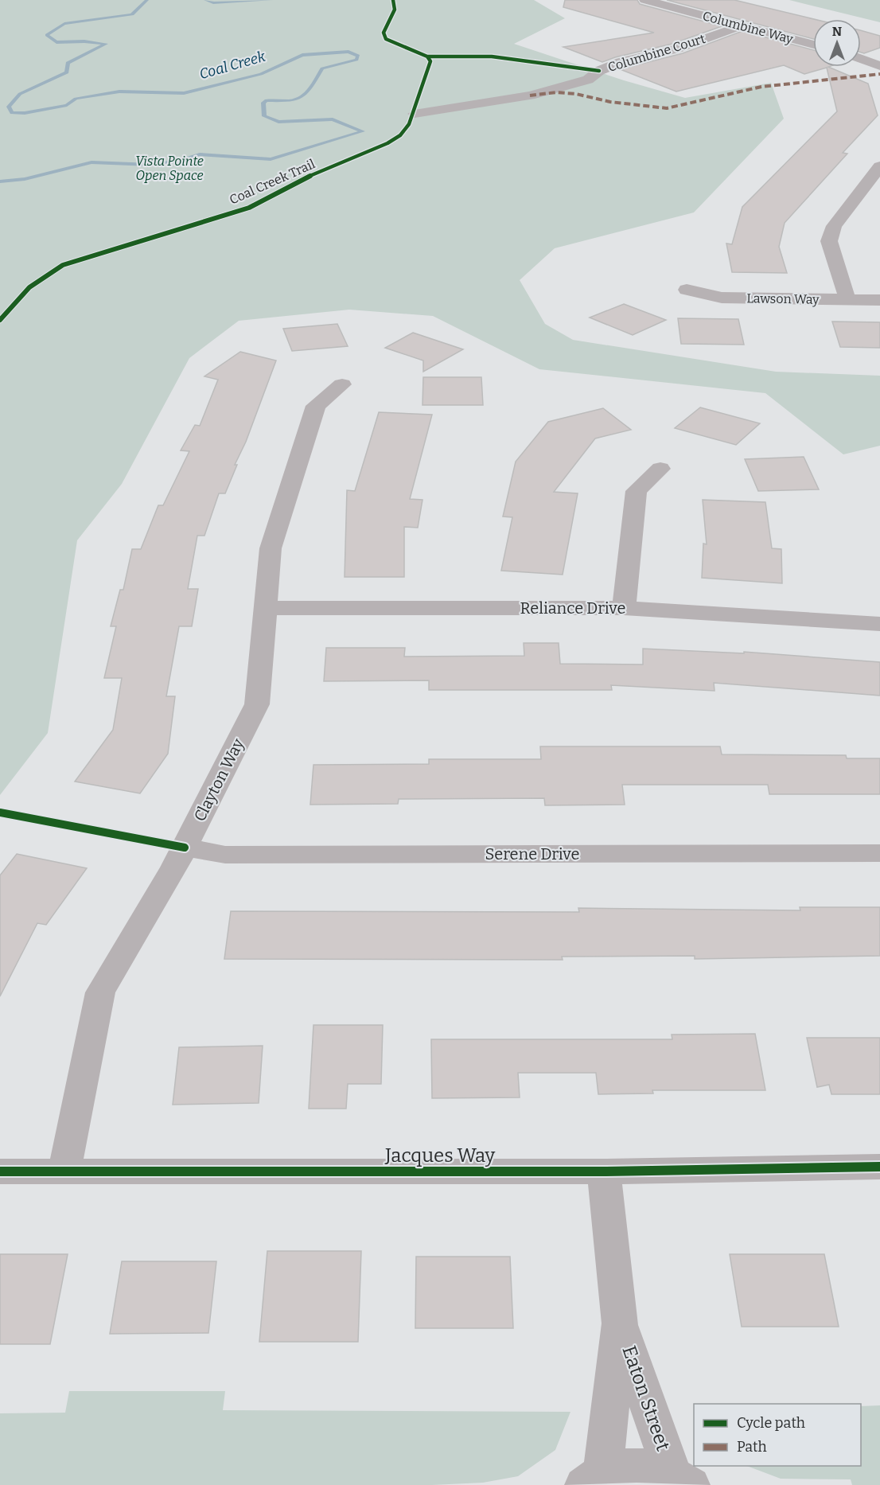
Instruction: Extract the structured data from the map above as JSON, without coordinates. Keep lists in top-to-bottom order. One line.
{"streets":{"street":["Columbine Way","Columbine Court","Lawson Way","Reliance Drive","Clayton Way","Serene Drive","Jacques Way","Eaton Street"],"cycle path":["Coal Creek Trail"]},"crossings":[["Columbine Way","Columbine Court"],["Reliance Drive","Clayton Way"],["Clayton Way","Serene Drive"],["Clayton Way","Jacques Way"],["Jacques Way","Eaton Street"]],"water":["Coal Creek"],"parks":["Vista Pointe Open Space"],"legend":["Cycle path","Path"],"north":"top"}
